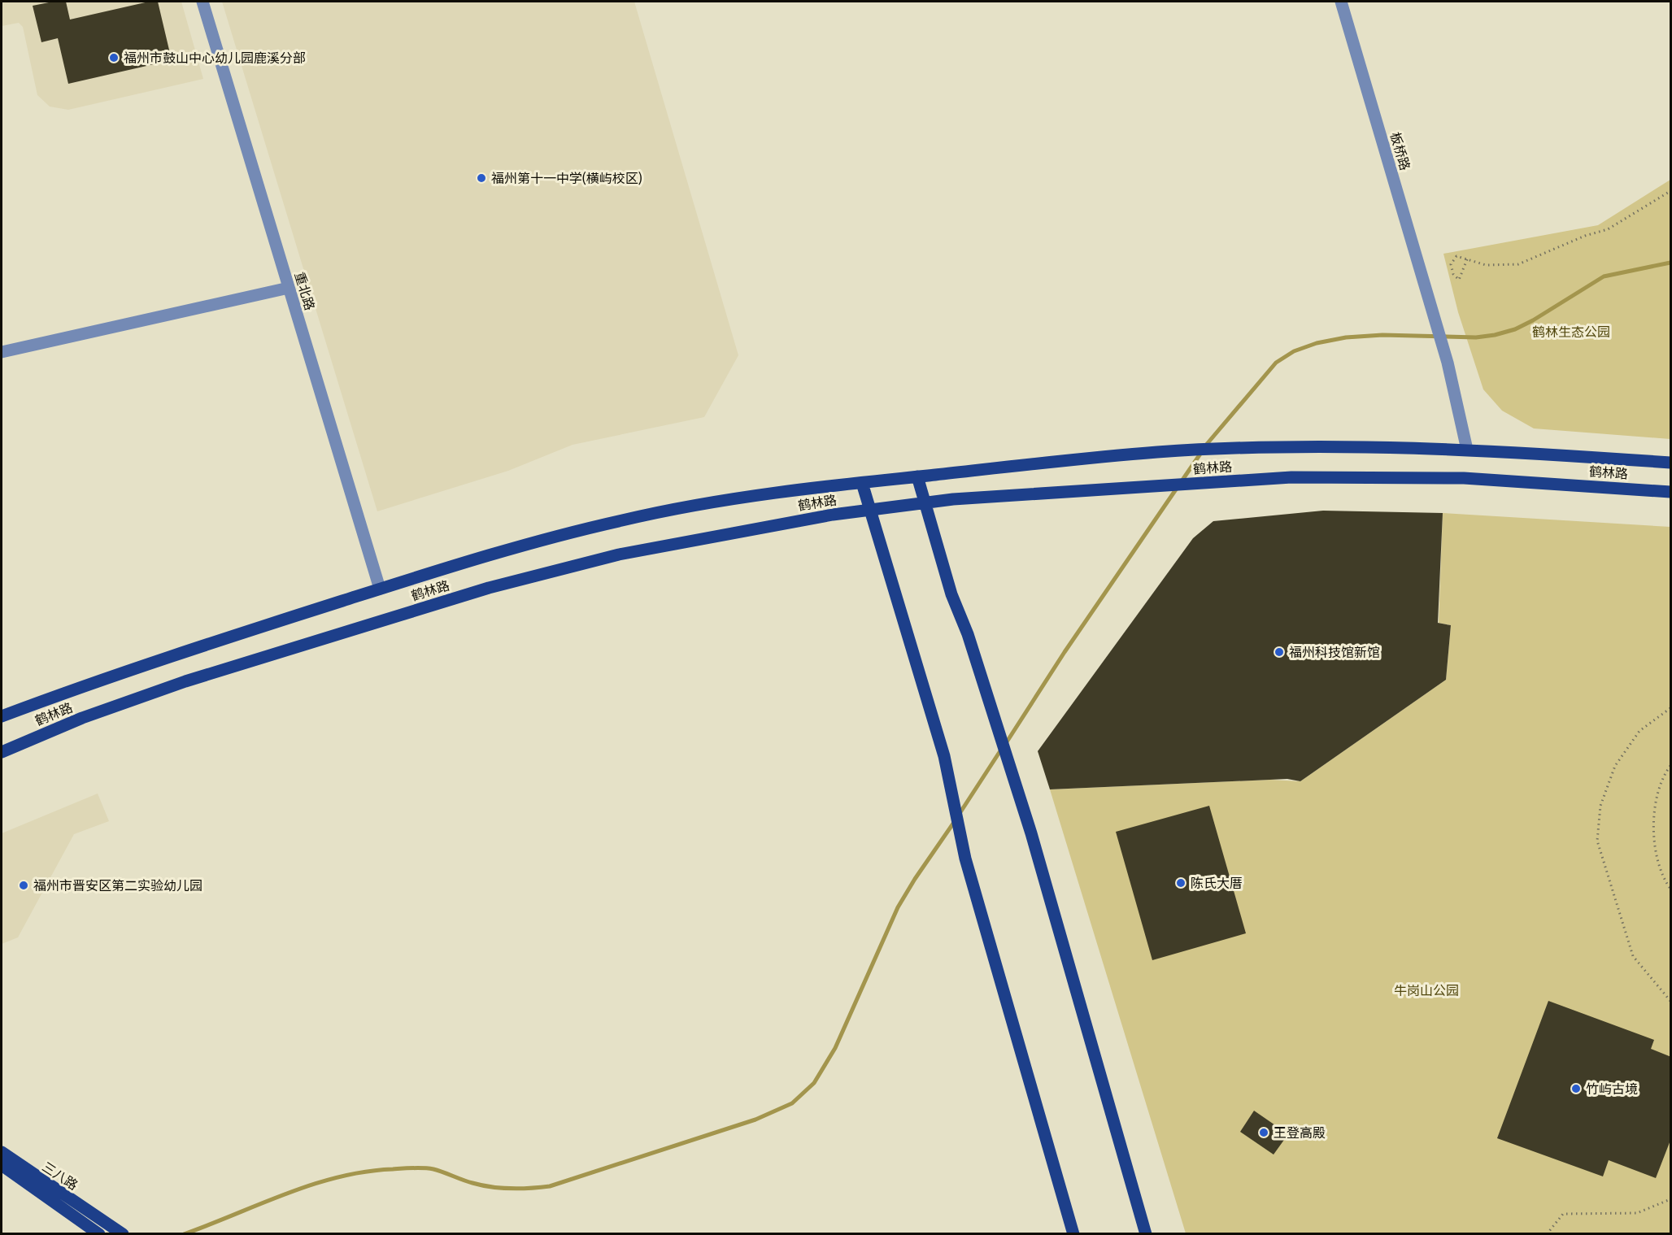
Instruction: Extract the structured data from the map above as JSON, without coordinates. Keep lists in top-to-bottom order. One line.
{"streets":{"main road":["鹤林路","三八路"],"street":["板桥路","重北路"]},"crossings":[["板桥路","鹤林路"],["重北路","鹤林路"]],"parks":["鹤林生态公园","牛岗山公园"],"places":["福州市鼓山中心幼儿园鹿溪分部","福州第十一中学(横屿校区)","福州科技馆新馆","陈氏大厝","福州市晋安区第二实验幼儿园","竹屿古境","王登高殿"]}
